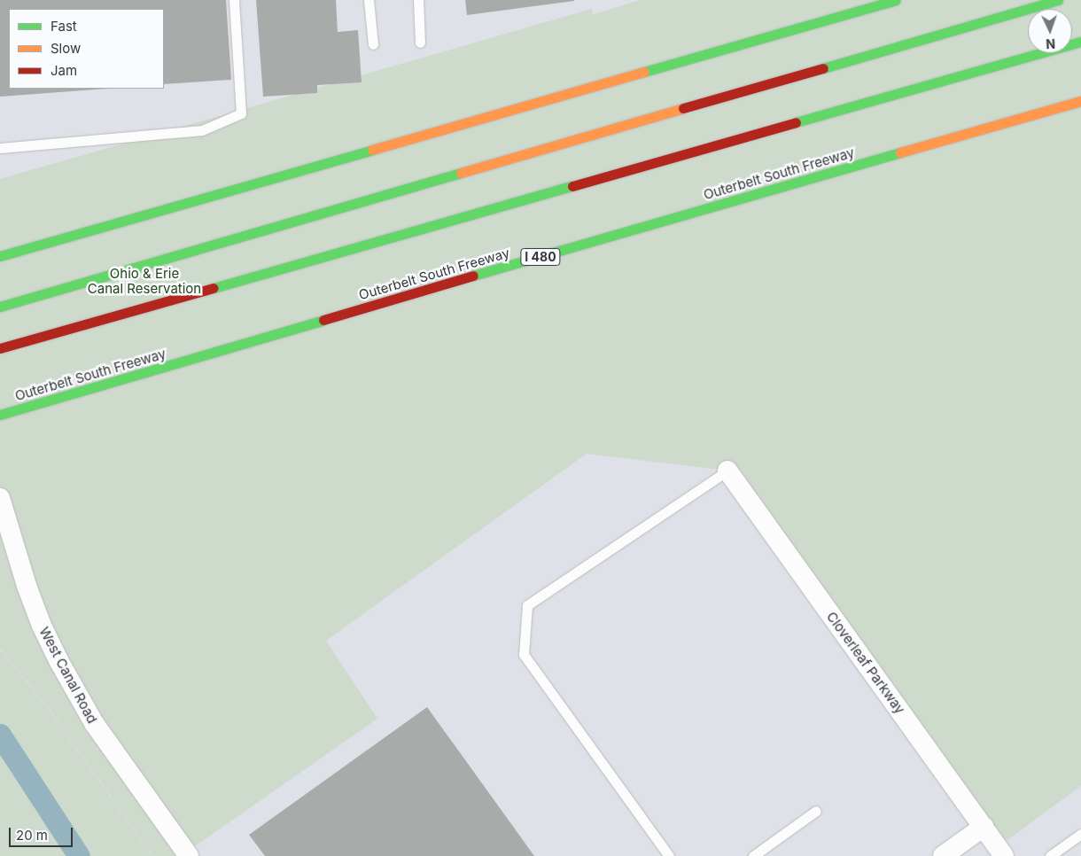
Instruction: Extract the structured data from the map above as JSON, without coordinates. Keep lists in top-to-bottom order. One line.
{"streets":{"highway":["Outerbelt South Freeway","I 480"],"street":["Cloverleaf Parkway","West Canal Road"]},"parks":["Ohio & Erie Canal Reservation"],"legend":["Fast","Slow","Jam"],"scale_bar":"20 m","north":"bottom"}
